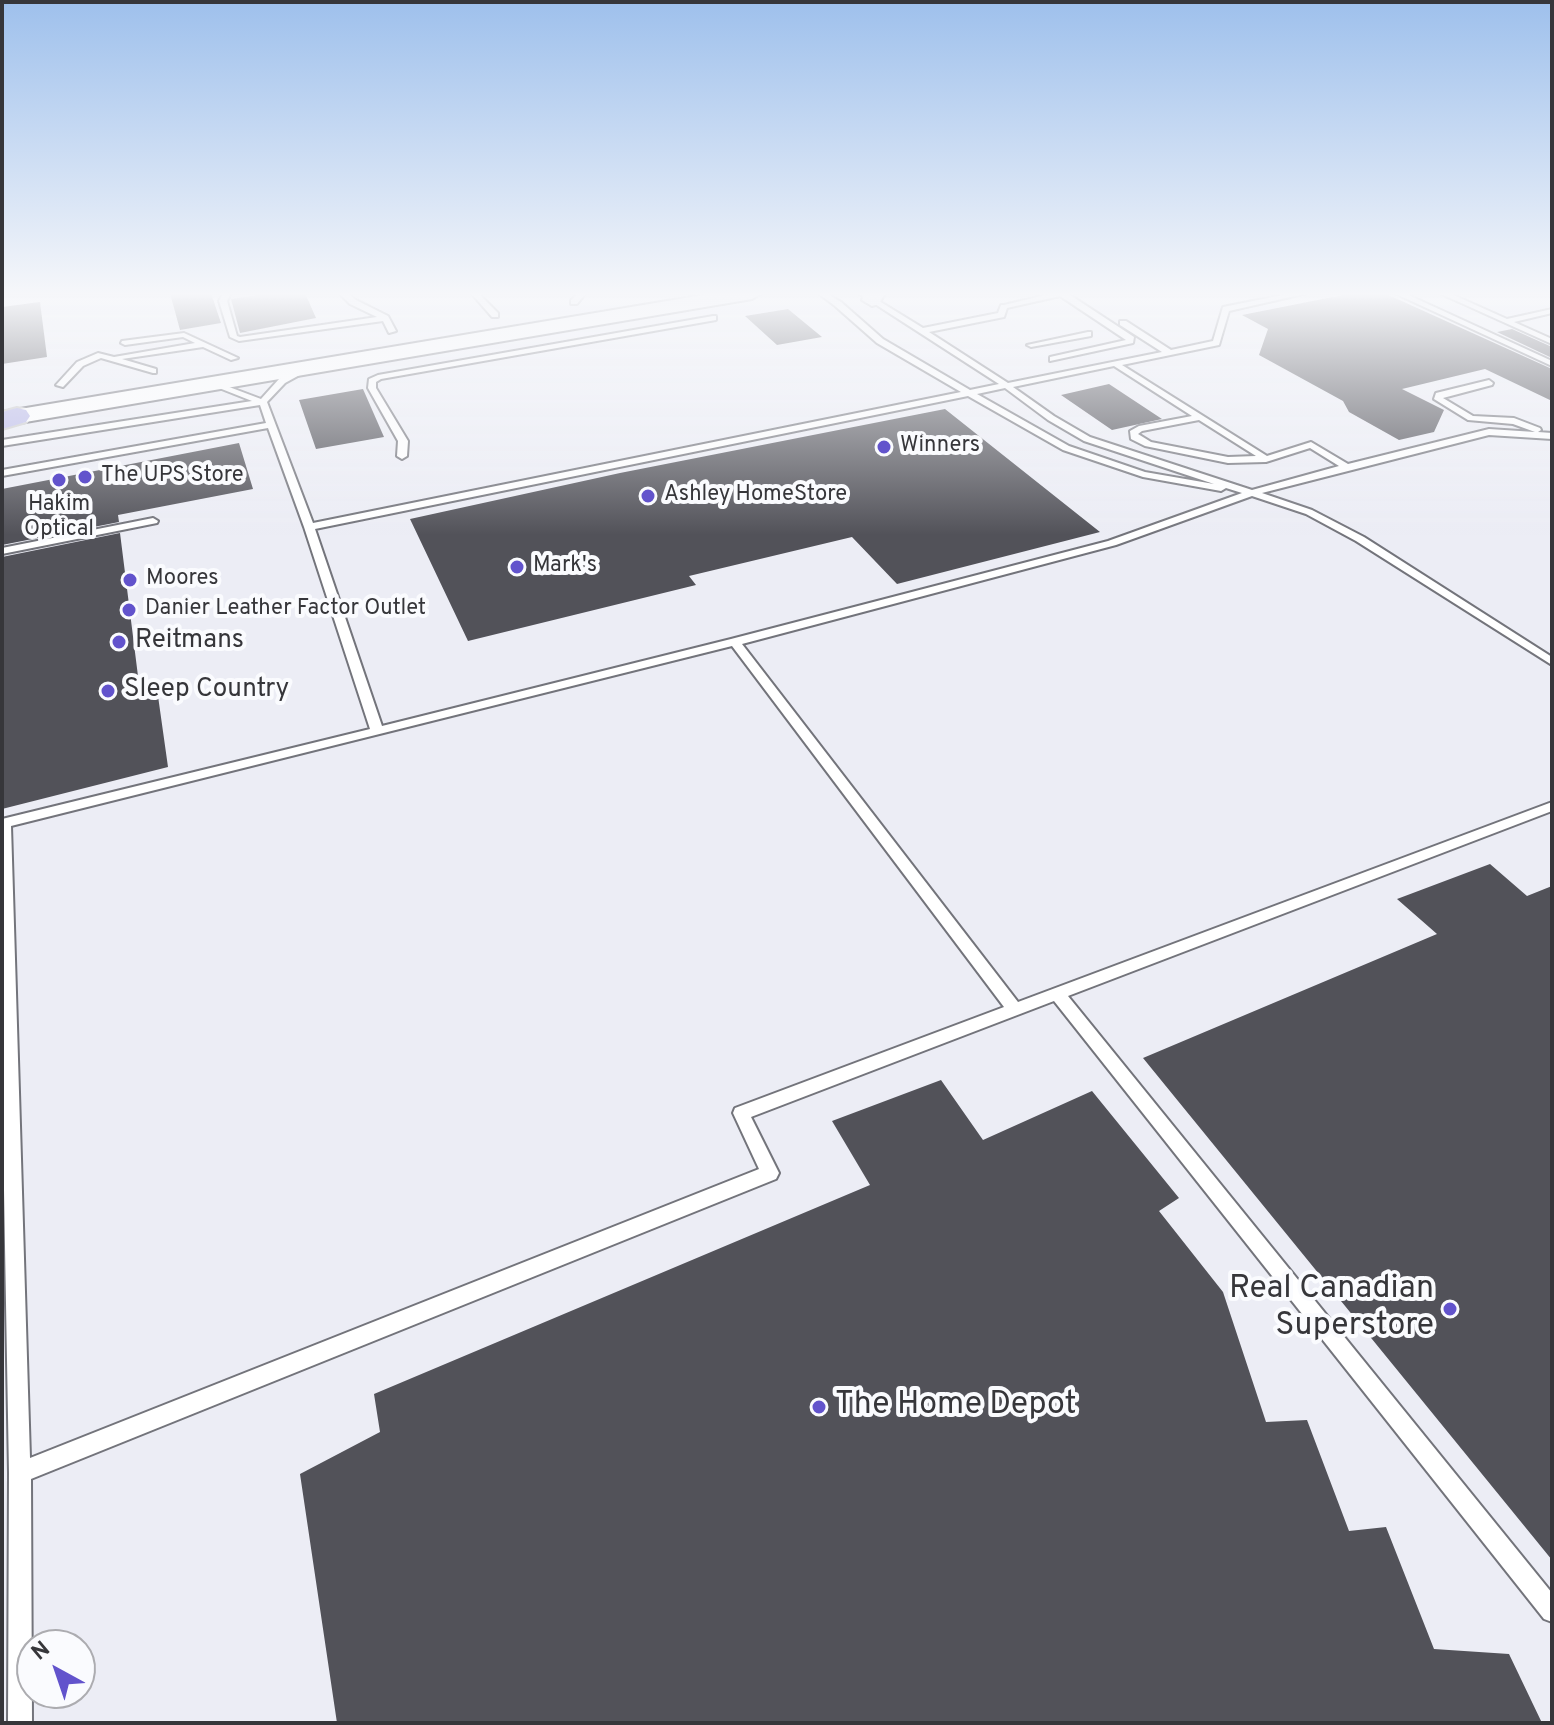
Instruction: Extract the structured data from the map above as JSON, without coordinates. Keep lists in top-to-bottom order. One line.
{"places":["Winners","The UPS Store","Hakim Optical","Ashley HomeStore","Mark's","Moores","Danier Leather Factor Outlet","Reitmans","Sleep Country","Real Canadian Superstore","The Home Depot"],"north":"top left"}
